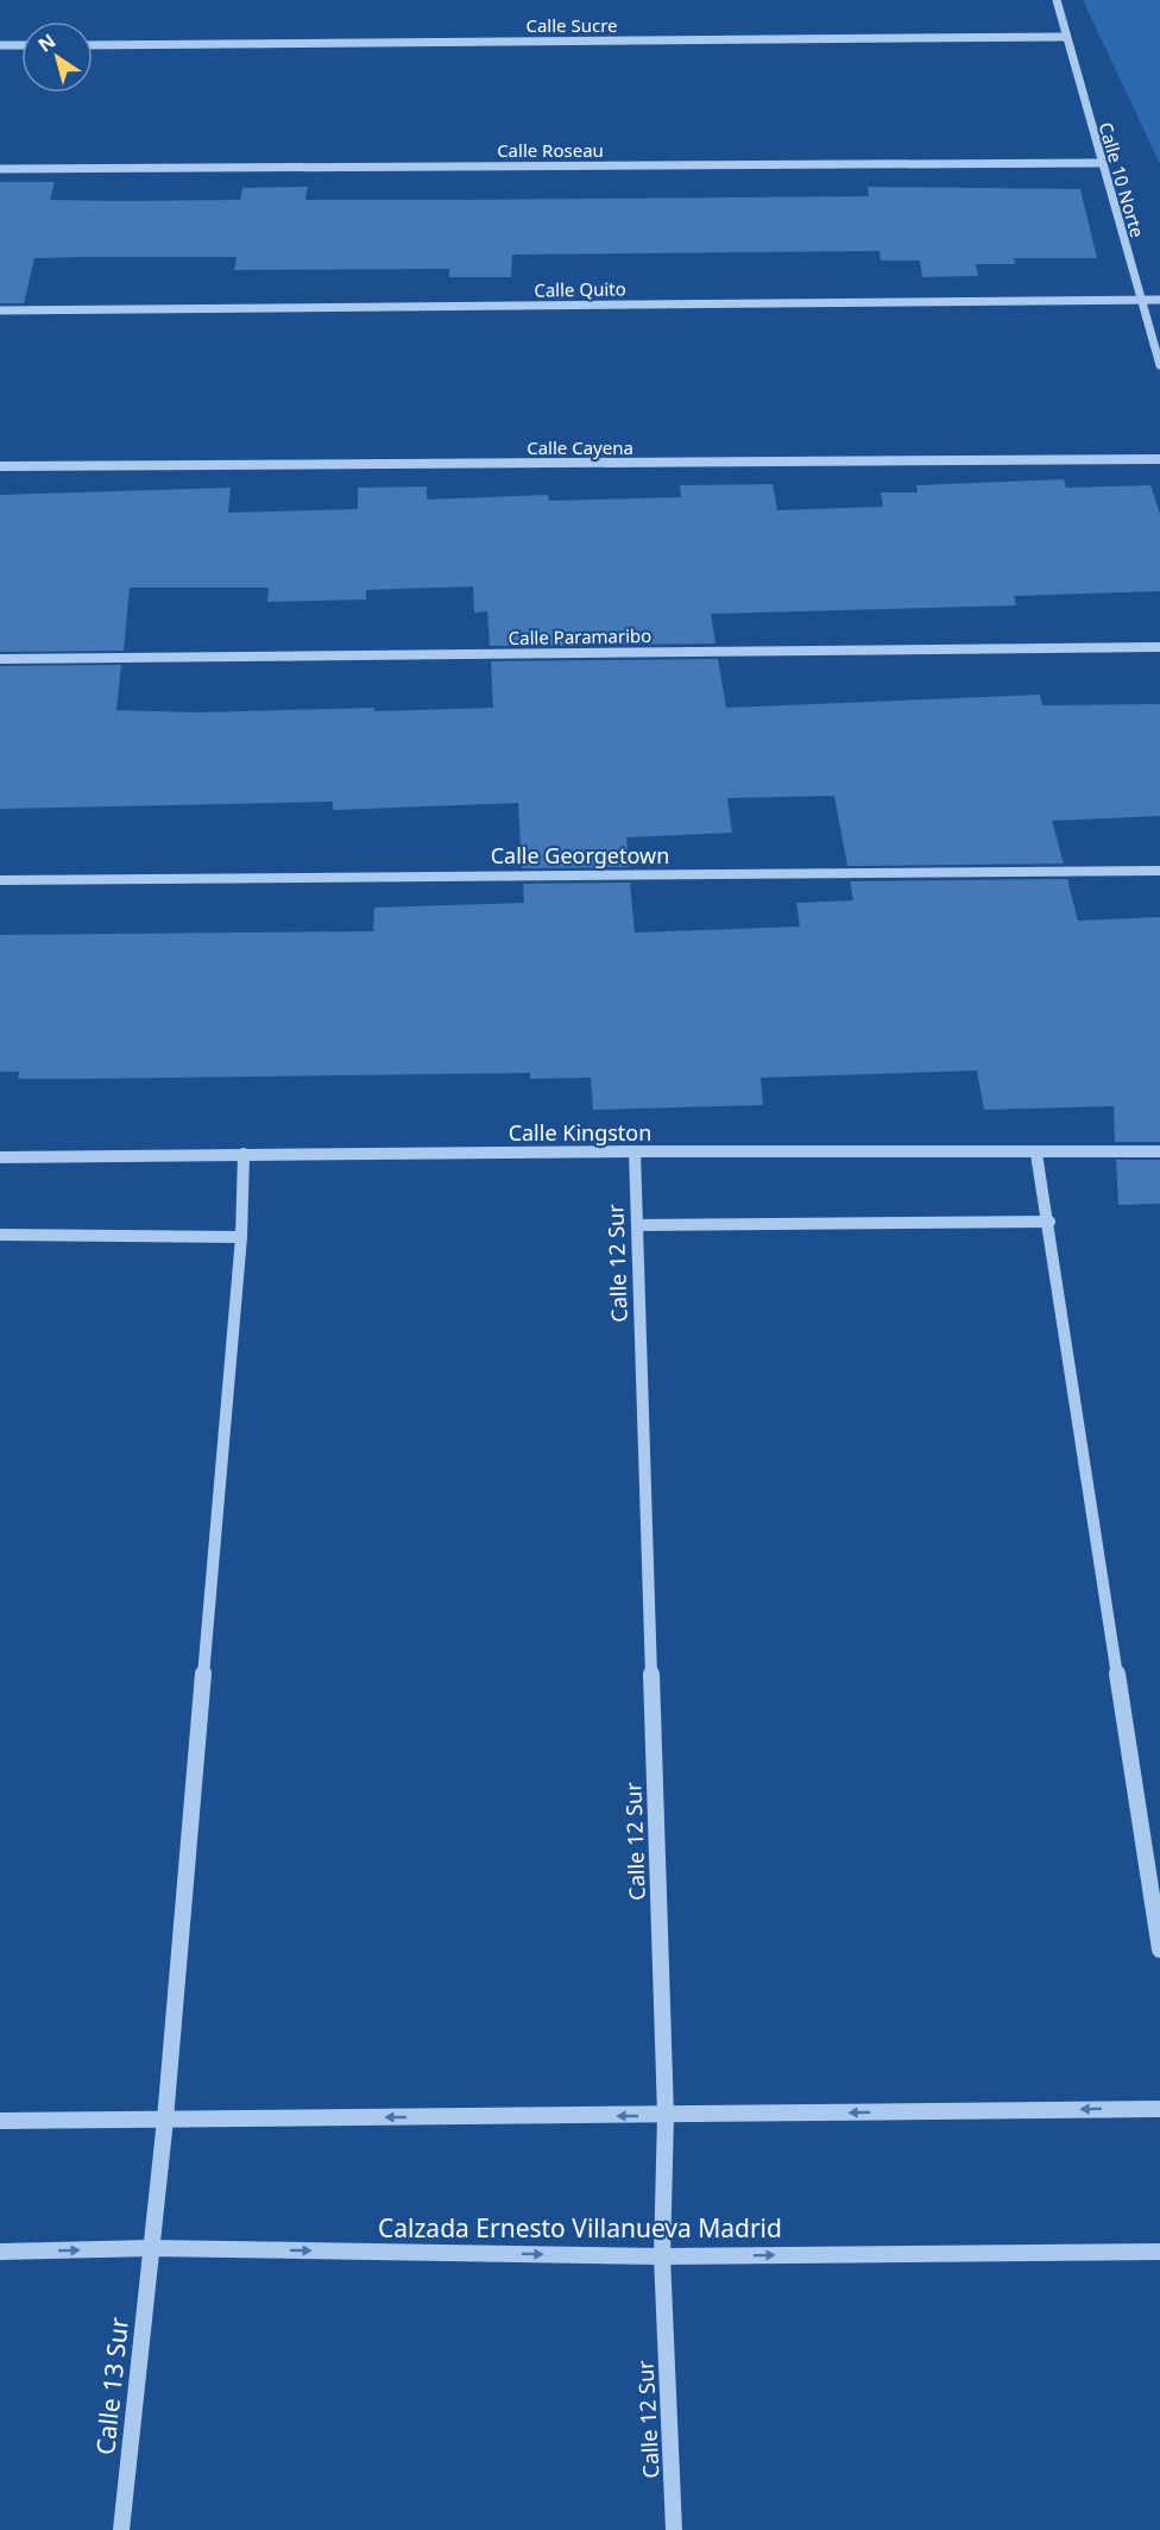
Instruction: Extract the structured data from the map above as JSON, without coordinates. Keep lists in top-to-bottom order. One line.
{"streets":{"street":["Calle Sucre","Calle Roseau","Calle 10 Norte","Calle Quito","Calle Cayena","Calle Paramaribo","Calle Georgetown","Calle Kingston","Calle 12 Sur","Calzada Ernesto Villanueva Madrid","Calle 13 Sur"]},"crossings":[["Calle Sucre","Calle 10 Norte"],["Calle Roseau","Calle 10 Norte"],["Calle 10 Norte","Calle Quito"],["Calle Kingston","Calle 12 Sur"],["Calle Kingston","Calle 13 Sur"],["Calle 12 Sur","Calzada Ernesto Villanueva Madrid"],["Calzada Ernesto Villanueva Madrid","Calle 13 Sur"]],"one_way":["Calzada Ernesto Villanueva Madrid"],"north":"top left"}
